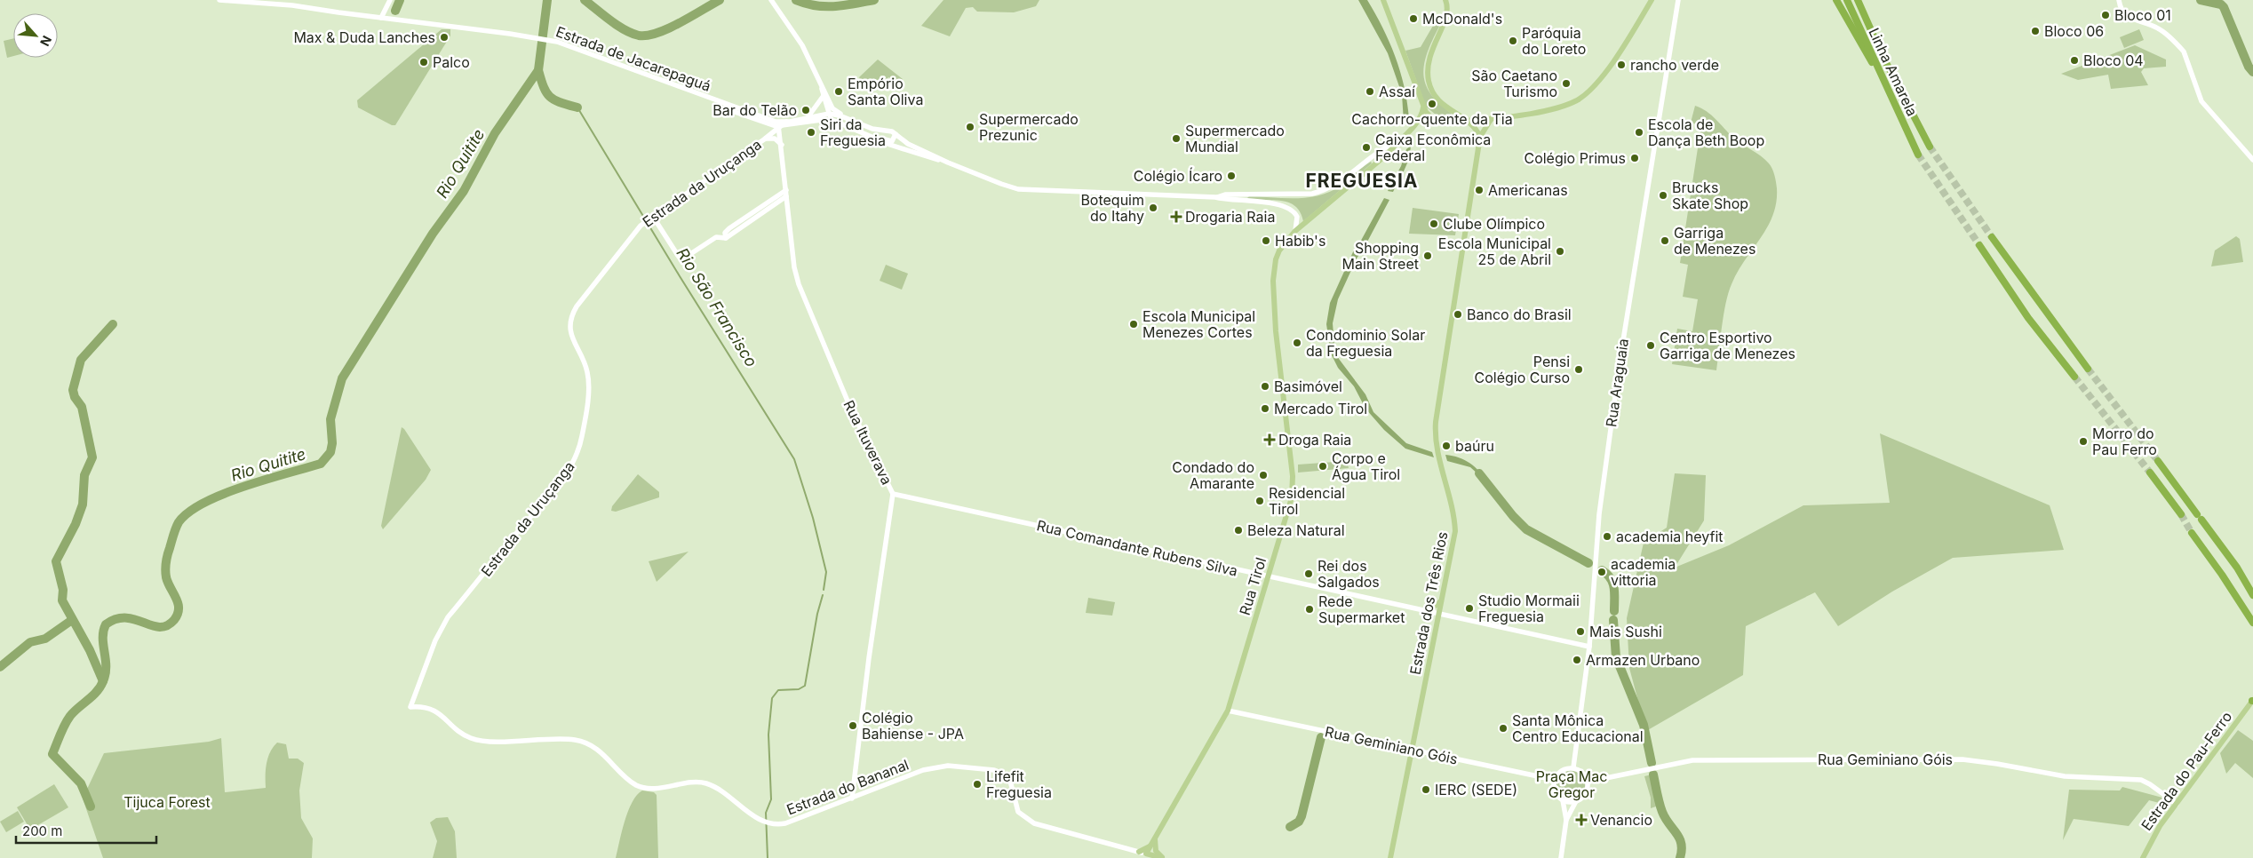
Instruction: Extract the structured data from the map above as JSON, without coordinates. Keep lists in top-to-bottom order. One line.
{"streets":{"highway":["Linha Amarela"],"main road":["Estrada de Jacarepaguá","Rua Tirol","Estrada dos Três Rios","Estrada do Pau-Ferro","Estrada do Bananal"],"street":["Estrada da Uruçanga","Rua Araguaia","Rua Ituverava","Rua Comandante Rubens Silva","Rua Geminiano Góis"]},"crossings":[["Estrada de Jacarepaguá","Estrada da Uruçanga"],["Estrada de Jacarepaguá","Rua Ituverava"],["Estrada de Jacarepaguá","Rua Tirol"],["Estrada da Uruçanga","Rua Ituverava"],["Estrada da Uruçanga","Estrada do Bananal"],["Rua Araguaia","Rua Comandante Rubens Silva"],["Rua Araguaia","Rua Geminiano Góis"],["Rua Ituverava","Rua Comandante Rubens Silva"],["Rua Ituverava","Estrada do Bananal"],["Rua Comandante Rubens Silva","Rua Tirol"],["Rua Comandante Rubens Silva","Estrada dos Três Rios"],["Rua Tirol","Rua Geminiano Góis"],["Rua Tirol","Estrada do Bananal"],["Estrada dos Três Rios","Rua Geminiano Góis"],["Rua Geminiano Góis","Estrada do Pau-Ferro"]],"districts":["FREGUESIA"],"water":["Rio Quitite","Rio São Francisco"],"parks":["Praça Mac Gregor","Tijuca Forest"],"places":{"other":["Bloco 01","McDonald's","Bloco 06","Max & Duda Lanches","Paróquia do Loreto","Bloco 04","Palco","rancho verde","São Caetano Turismo","Empório Santa Oliva","Assaí","Cachorro-quente da Tia","Bar do Telão","Supermercado Prezunic","Siri da Freguesia","Escola de Dança Beth Boop","Supermercado Mundial","Caixa Econômica Federal","Colégio Primus","Colégio Ícaro","Americanas","Brucks Skate Shop","Botequim do Itahy","Clube Olímpico","Habib's","Garriga de Menezes","Escola Municipal 25 de Abril","Shopping Main Street","Banco do Brasil","Escola Municipal Menezes Cortes","Condominio Solar da Freguesia","Centro Esportivo Garriga de Menezes","Pensi Colégio Curso","Basimóvel","Mercado Tirol","Morro do Pau Ferro","baúru","Corpo e Água Tirol","Condado do Amarante","Residencial Tirol","Beleza Natural","academia heyfit","academia vittoria","Rei dos Salgados","Studio Mormaii Freguesia","Rede Supermarket","Mais Sushi","Armazen Urbano","Colégio Bahiense - JPA","Santa Mônica Centro Educacional","Lifefit Freguesia","IERC (SEDE)"],"health":["Drogaria Raia","Droga Raia","Venancio"]},"scale_bar":"200 m","north":"bottom right"}
